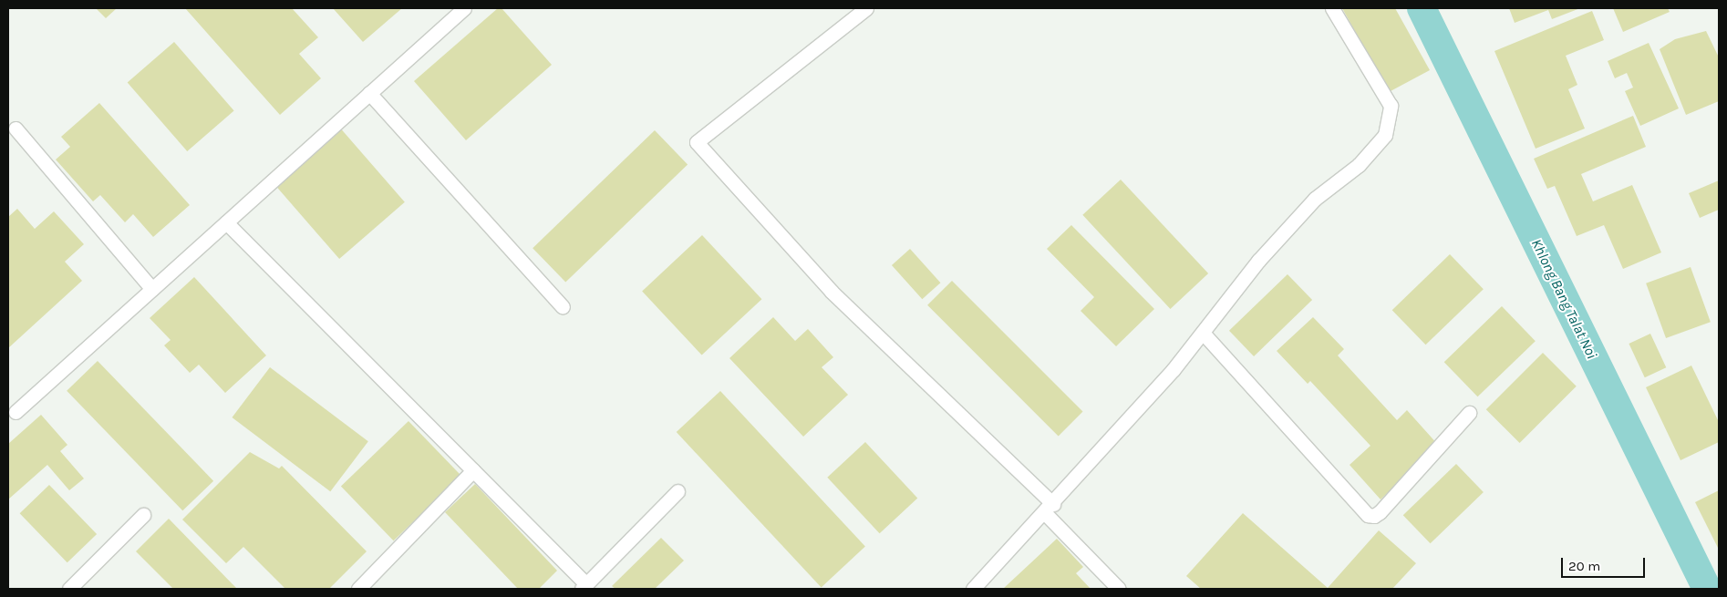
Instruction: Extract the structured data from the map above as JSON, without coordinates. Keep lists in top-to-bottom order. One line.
{"water":["Khlong Bang Talat Noi"],"scale_bar":"20 m"}
